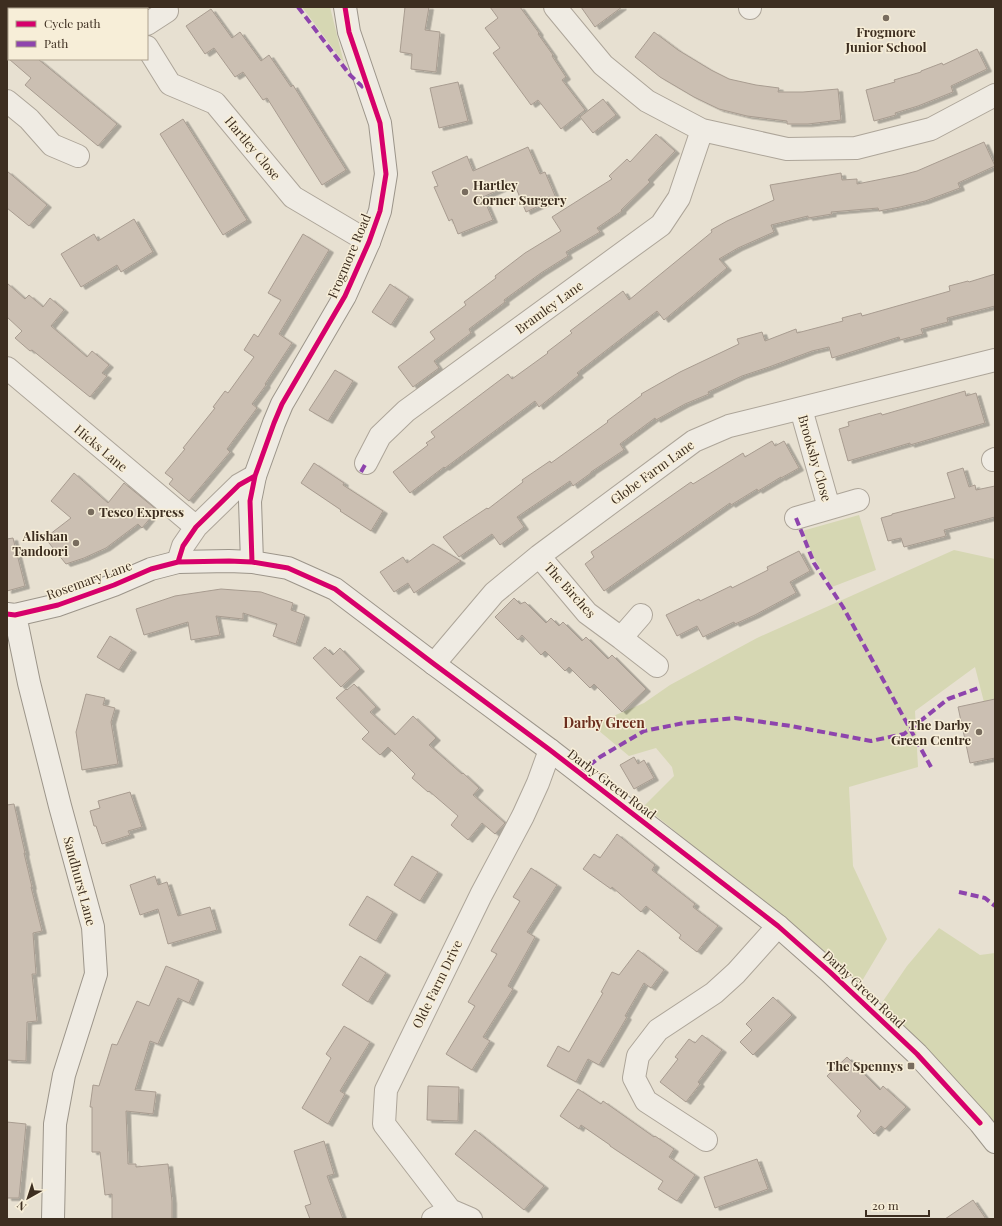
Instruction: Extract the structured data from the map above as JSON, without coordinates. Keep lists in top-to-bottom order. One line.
{"streets":{"street":["Hartley Close","Frogmore Road","Bramley Lane","Hicks Lane","Brooksby Close","Globe Farm Lane","Rosemary Lane","The Birches","Darby Green Road","Sandhurst Lane","Olde Farm Drive"]},"crossings":[["Hartley Close","Frogmore Road"],["Frogmore Road","Darby Green Road"],["Brooksby Close","Globe Farm Lane"],["Globe Farm Lane","The Birches"],["Globe Farm Lane","Darby Green Road"],["Rosemary Lane","Darby Green Road"],["Rosemary Lane","Sandhurst Lane"],["Darby Green Road","Olde Farm Drive"]],"districts":["Darby Green"],"places":{"other":["Frogmore Junior School","Hartley Corner Surgery","Tesco Express","Alishan Tandoori","The Darby Green Centre"],"transit":["The Spennys"]},"legend":["Cycle path","Path"],"scale_bar":"20 m","north":"bottom left"}
